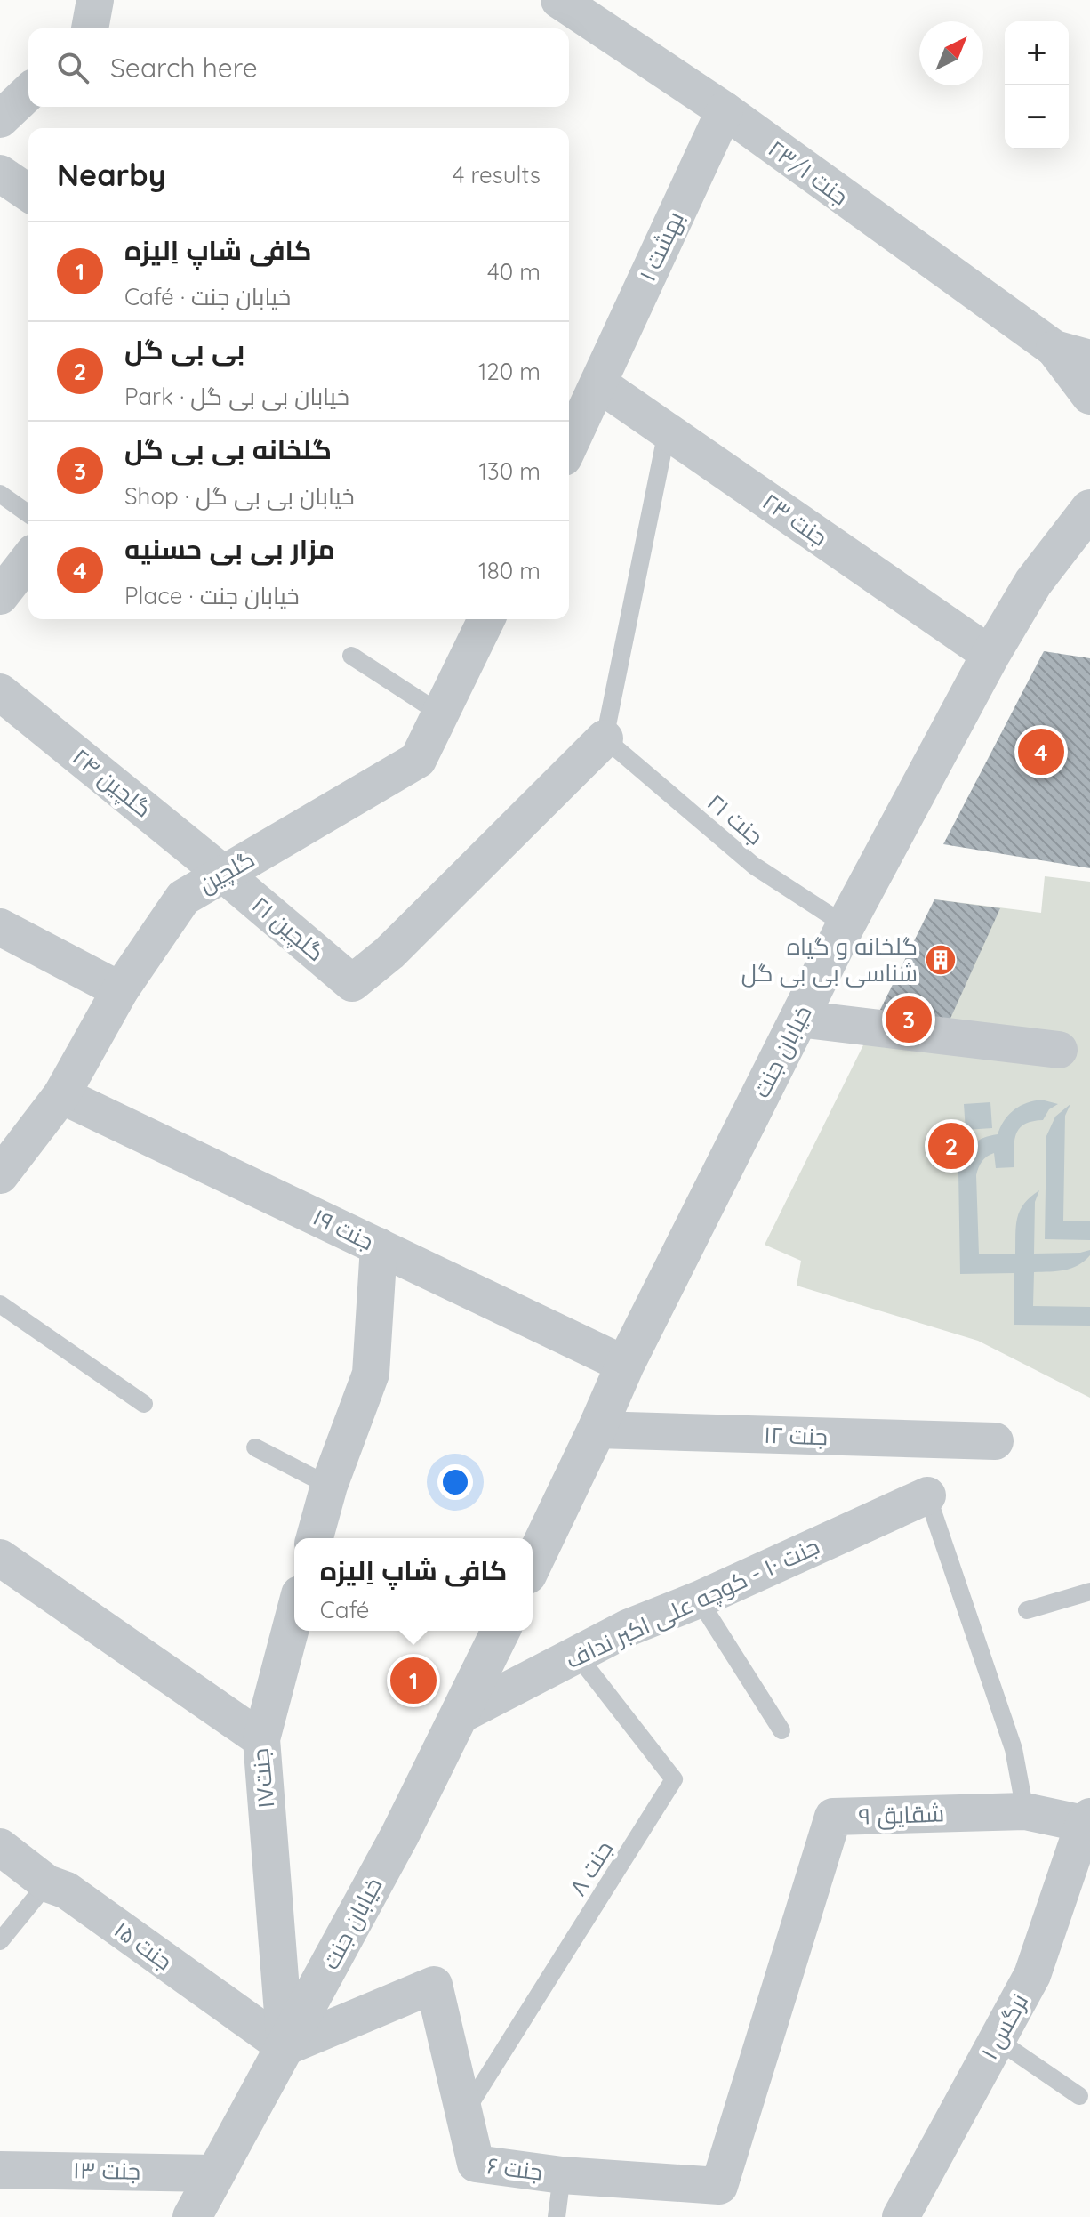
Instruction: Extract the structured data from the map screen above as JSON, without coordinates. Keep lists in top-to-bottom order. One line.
{"streets":{"street":["جنت ۲۳/۱","بهشت ۱","جنت ۲۳","گلچین ۲۴","گلچین","گلچین ۲۱","خیابان جنت","جنت ۱۹","جنت ۱۲","جنت ۱۰ - کوچه علی اکبر نداف","جنت۱۷","شقایق ۹","جنت ۱۵","نرگس ۱","جنت ۶","جنت ۱۳"],"lane":["جنت ۲۱","جنت ۸"]},"crossings":[["جنت ۲۳/۱","بهشت ۱"],["بهشت ۱","جنت ۲۳"],["جنت ۲۳","خیابان جنت"],["گلچین ۲۴","گلچین"],["گلچین ۲۴","گلچین ۲۱"],["جنت ۲۱","گلچین ۲۱"],["جنت ۲۱","خیابان جنت"],["گلچین","گلچین ۲۱"],["گلچین","جنت ۱۹"],["خیابان جنت","جنت ۱۹"],["خیابان جنت","جنت ۱۲"],["خیابان جنت","جنت ۱۰ - کوچه علی اکبر نداف"],["خیابان جنت","جنت۱۷"],["خیابان جنت","جنت ۱۵"],["خیابان جنت","جنت ۶"],["خیابان جنت","جنت ۱۳"],["جنت ۱۰ - کوچه علی اکبر نداف","جنت ۸"],["جنت۱۷","جنت ۱۵"],["جنت۱۷","جنت ۶"],["شقایق ۹","نرگس ۱"],["شقایق ۹","جنت ۶"],["جنت ۸","جنت ۶"],["جنت ۱۵","جنت ۶"]],"places":{"building":["گلخانه و گیاه شناسی بی بی گل"]},"north":"top right","page":{"map_buttons":["+","−"],"search":"Search here","heading":["Nearby","4 results"],"list":[{"mark":"1","name":"کافی شاپ اِلیزه","note":"Café · خیابان جنت","value":"40 m"},{"mark":"2","name":"بی بی گل","note":"Park · خیابان بی بی گل","value":"120 m"},{"mark":"3","name":"گلخانه بی بی گل","note":"Shop · خیابان بی بی گل","value":"130 m"},{"mark":"4","name":"مزار بی بی حسنیه","note":"Place · خیابان جنت","value":"180 m"}],"pins":["4","3","2","1"],"popup":["کافی شاپ اِلیزه","Café"]}}
